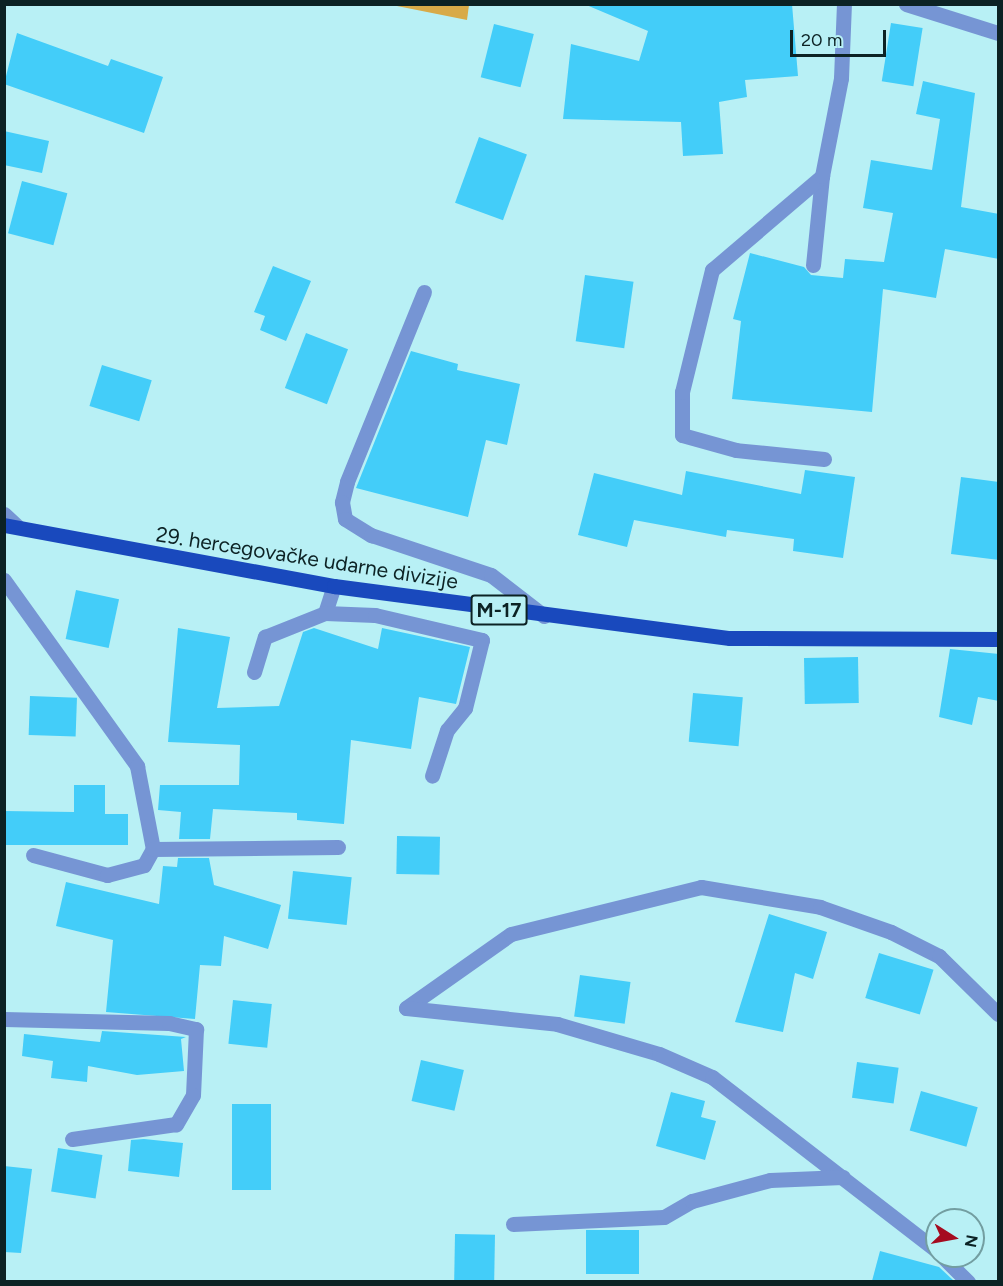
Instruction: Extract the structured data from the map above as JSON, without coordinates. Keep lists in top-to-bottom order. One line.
{"streets":{"main road":["29. hercegovačke udarne divizije","M-17"]},"scale_bar":"20 m","north":"right"}
